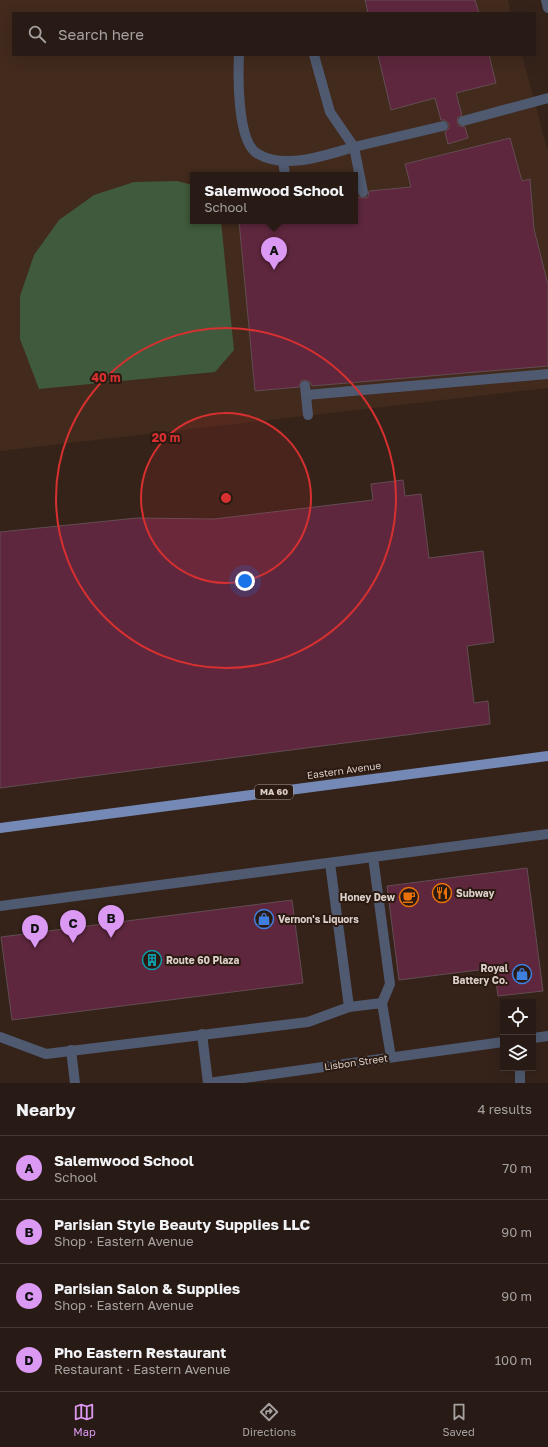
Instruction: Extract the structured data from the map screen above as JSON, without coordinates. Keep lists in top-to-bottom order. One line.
{"streets":{"main road":["Eastern Avenue","MA 60"],"street":["Lisbon Street"]},"places":{"restaurant":["Subway"],"cafe":["Honey Dew"],"shop":["Vernon's Liquors","Royal Battery Co."],"building":["Route 60 Plaza"]},"page":{"search":"Search here","popup":["Salemwood School","School"],"pins":["A","B","C","D"],"heading":["Nearby","4 results"],"list":[{"mark":"A","name":"Salemwood School","note":"School","value":"70 m"},{"mark":"B","name":"Parisian Style Beauty Supplies LLC","note":"Shop · Eastern Avenue","value":"90 m"},{"mark":"C","name":"Parisian Salon & Supplies","note":"Shop · Eastern Avenue","value":"90 m"},{"mark":"D","name":"Pho Eastern Restaurant","note":"Restaurant · Eastern Avenue","value":"100 m"}],"nav":["Map","Directions","Saved"]},"rings":["40 m","20 m"]}
